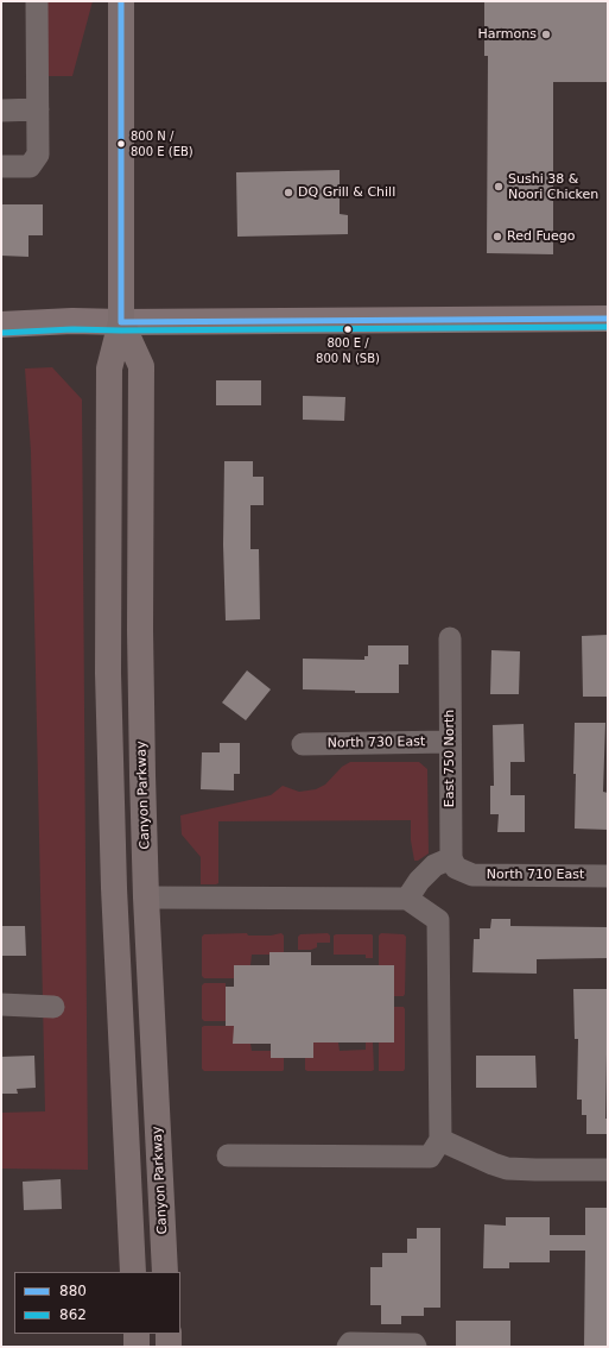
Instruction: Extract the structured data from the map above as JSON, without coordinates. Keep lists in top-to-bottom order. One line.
{"streets":{"highway":["Canyon Parkway"],"street":["North 730 East","East 750 North","North 710 East"]},"crossings":[["North 730 East","East 750 North"],["East 750 North","North 710 East"]],"places":["Harmons","800 N / 800 E (EB)","Sushi 38 & Noori Chicken","DQ Grill & Chill","Red Fuego","800 E / 800 N (SB)"],"lines":["transit line 880","transit line 862"],"legend":["880","862"]}
